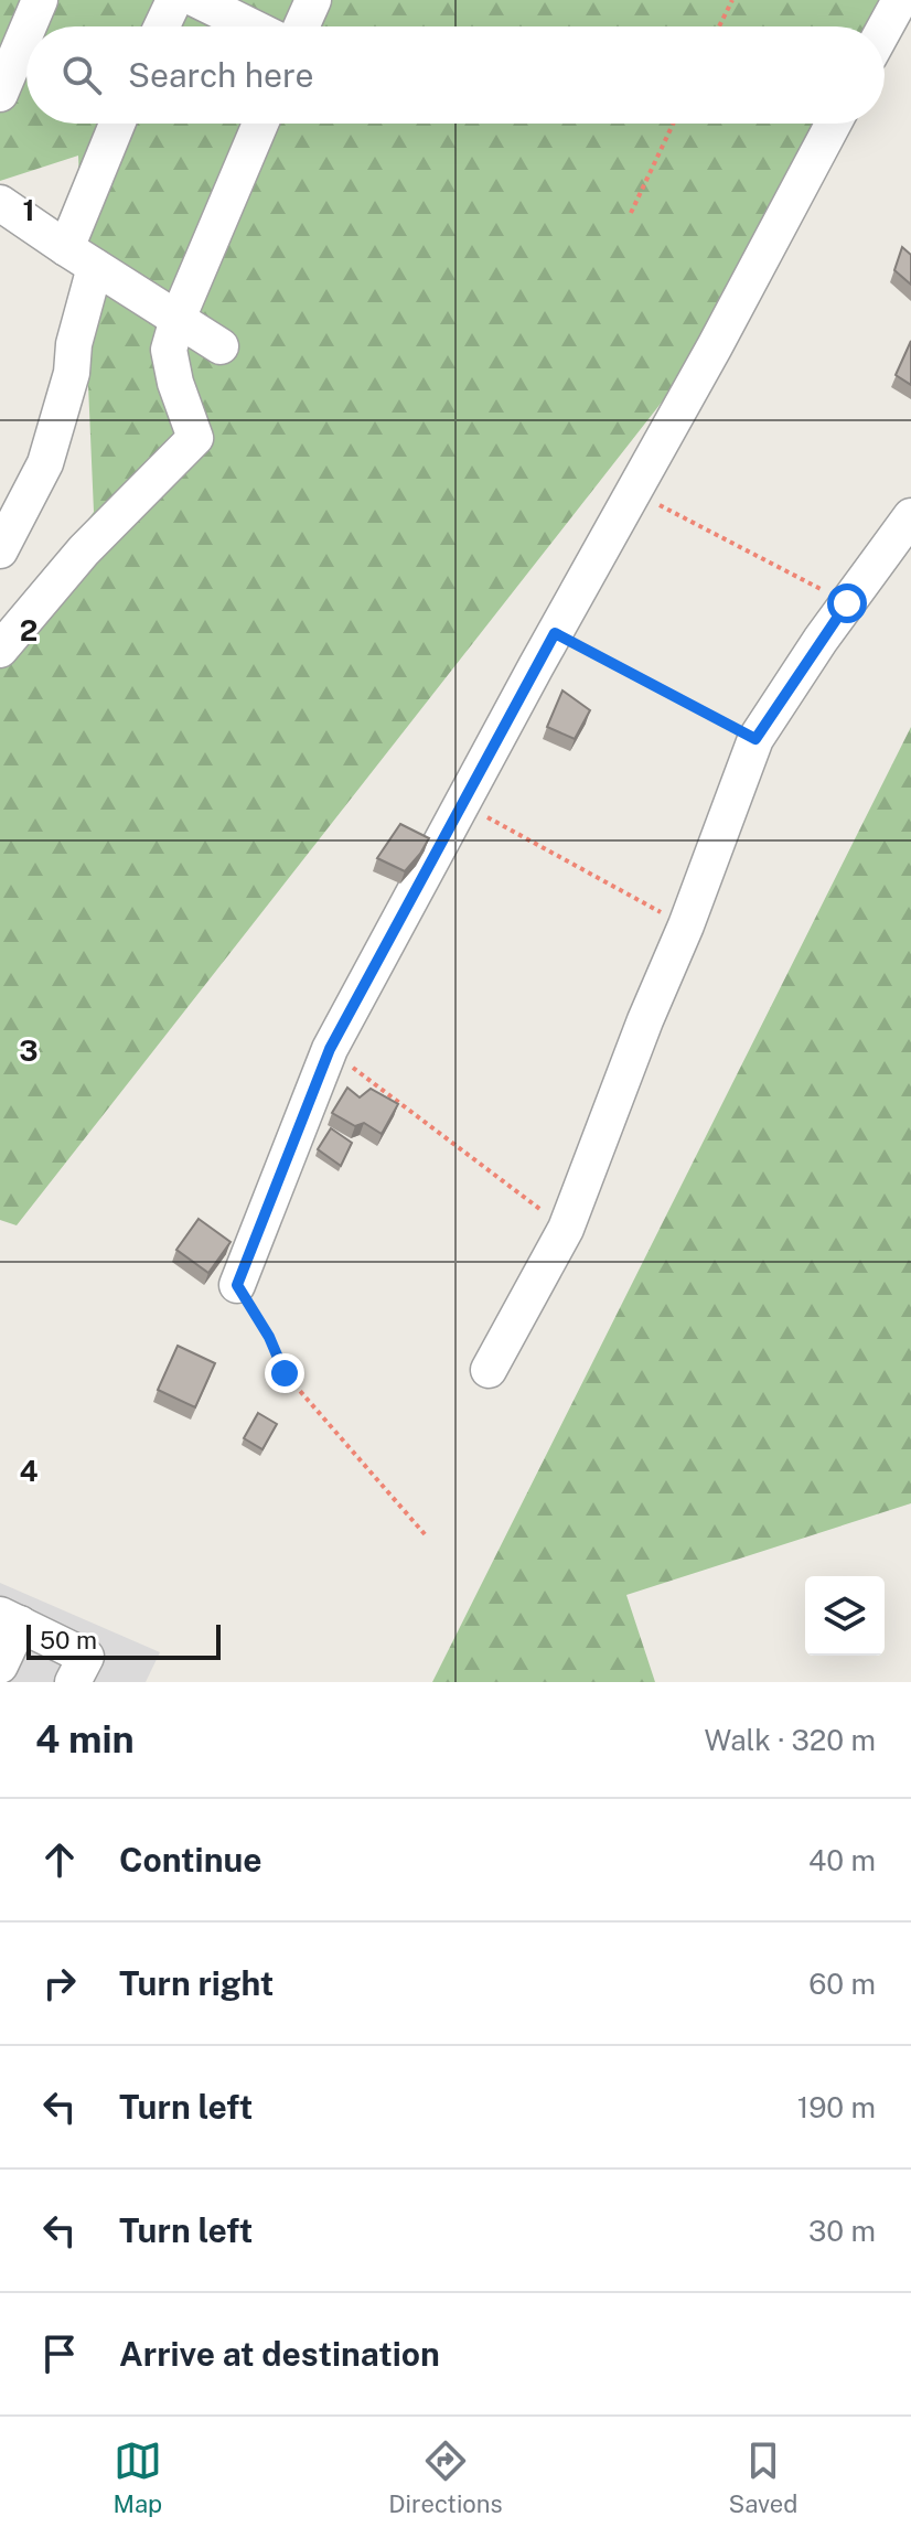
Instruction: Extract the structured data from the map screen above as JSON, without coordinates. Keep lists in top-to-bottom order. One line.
{"scale_bar":"50 m","page":{"search":"Search here","scale":"50 m","heading":["4 min","Walk · 320 m"],"list":[["Continue","40 m"],["Turn right","60 m"],["Turn left","190 m"],["Turn left","30 m"],"Arrive at destination"],"nav":["Map","Directions","Saved"]},"grid":{"rows":["1","2","3","4"]}}
